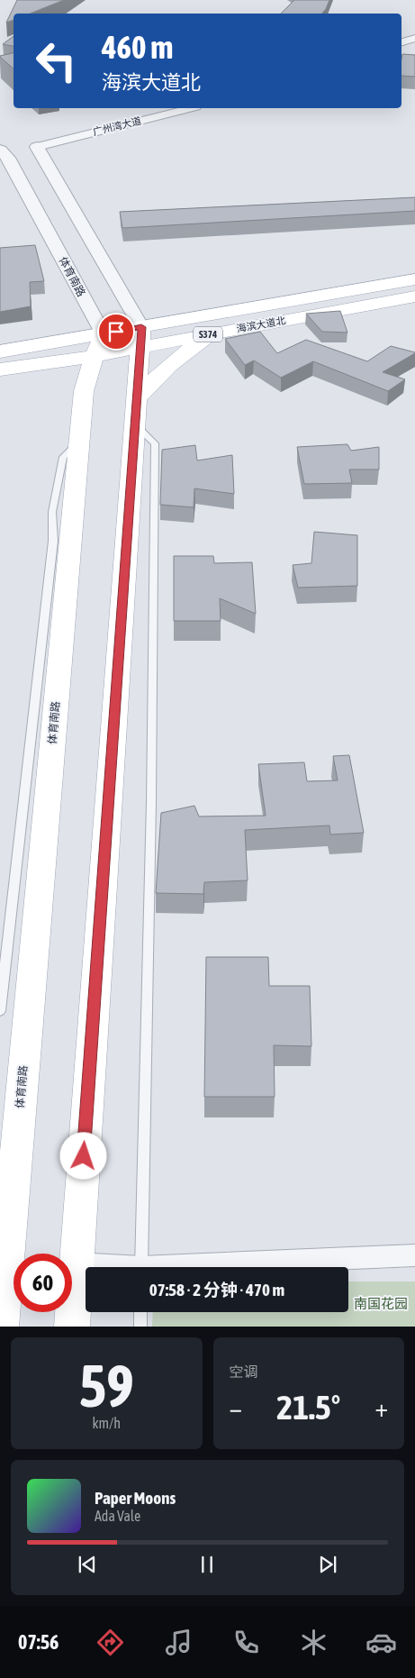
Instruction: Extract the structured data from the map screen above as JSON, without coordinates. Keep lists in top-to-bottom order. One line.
{"streets":{"main road":["体育南路","海滨大道北","S374"],"street":["广州湾大道"]},"crossings":[["广州湾大道","体育南路"],["体育南路","海滨大道北"]],"parks":["南国花园"],"page":{"turn":["460 m","海滨大道北"],"limit":"60","trip":"07:58 · 2 分钟 · 470 m","tile":[["59","km/h"],"空调"],"heat":["−","21.5°","+"],"song":["Paper Moons","Ada Vale"],"tabs":"07:56"}}
